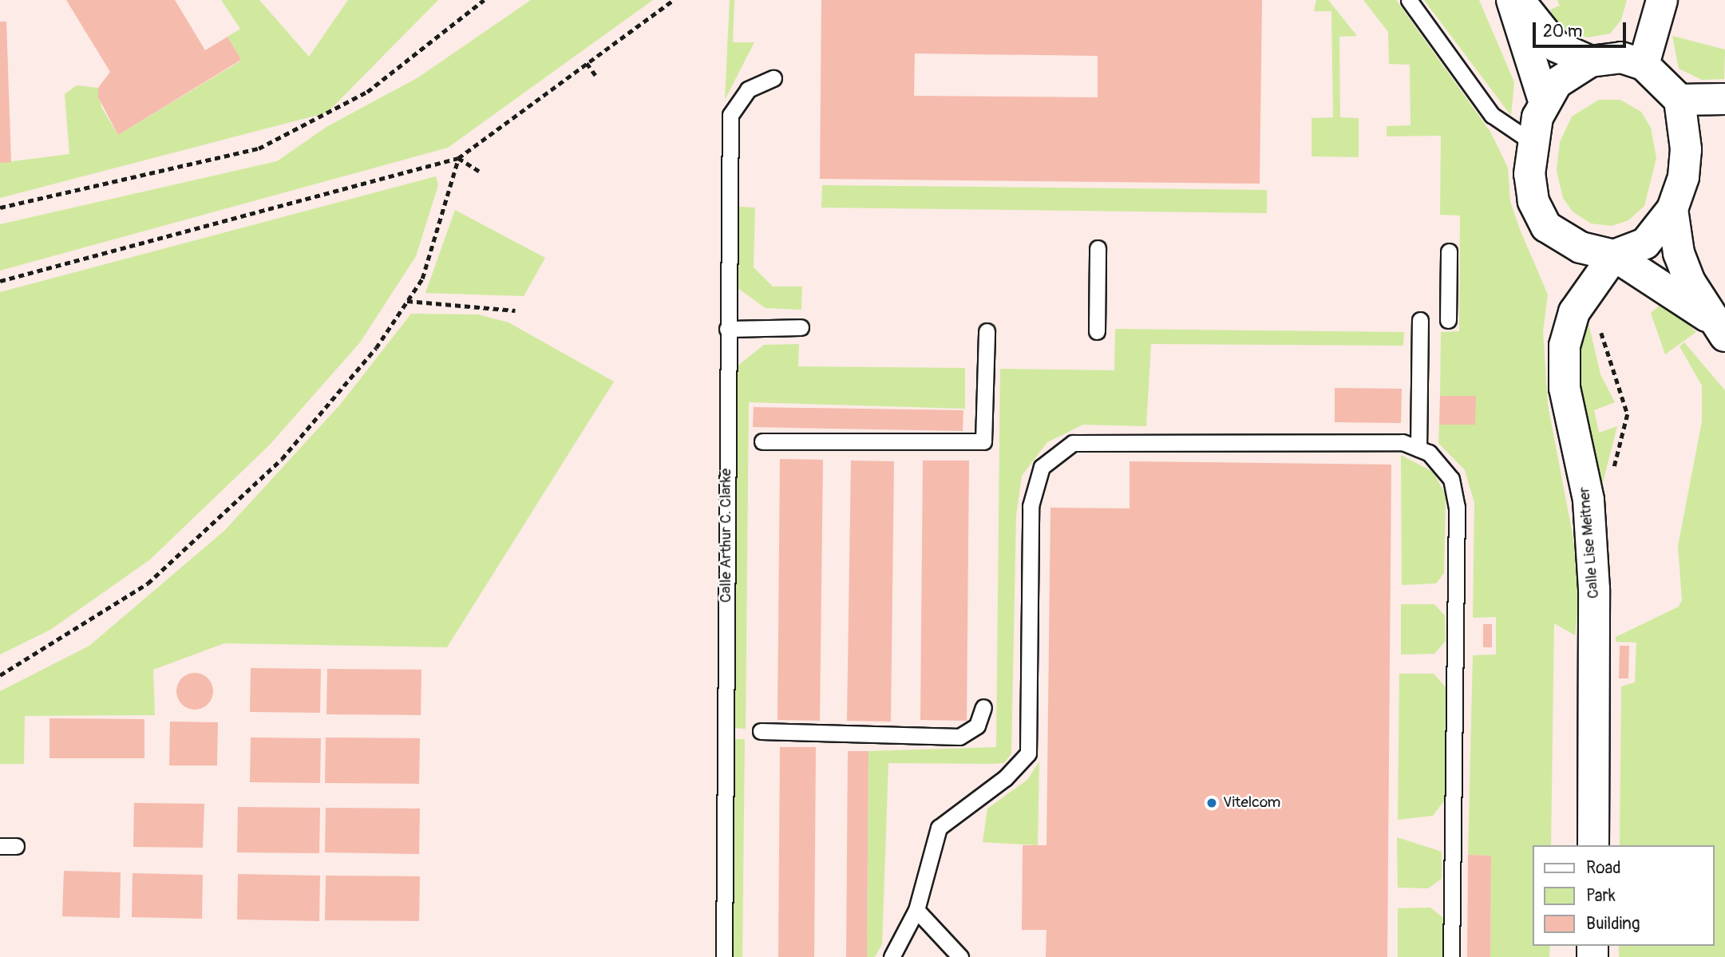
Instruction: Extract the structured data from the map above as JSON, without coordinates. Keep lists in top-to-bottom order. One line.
{"streets":{"street":["Calle Lise Meitner"],"lane":["Calle Arthur C. Clarke"]},"places":["Vitelcom"],"legend":["Road","Park","Building"],"scale_bar":"20 m"}
